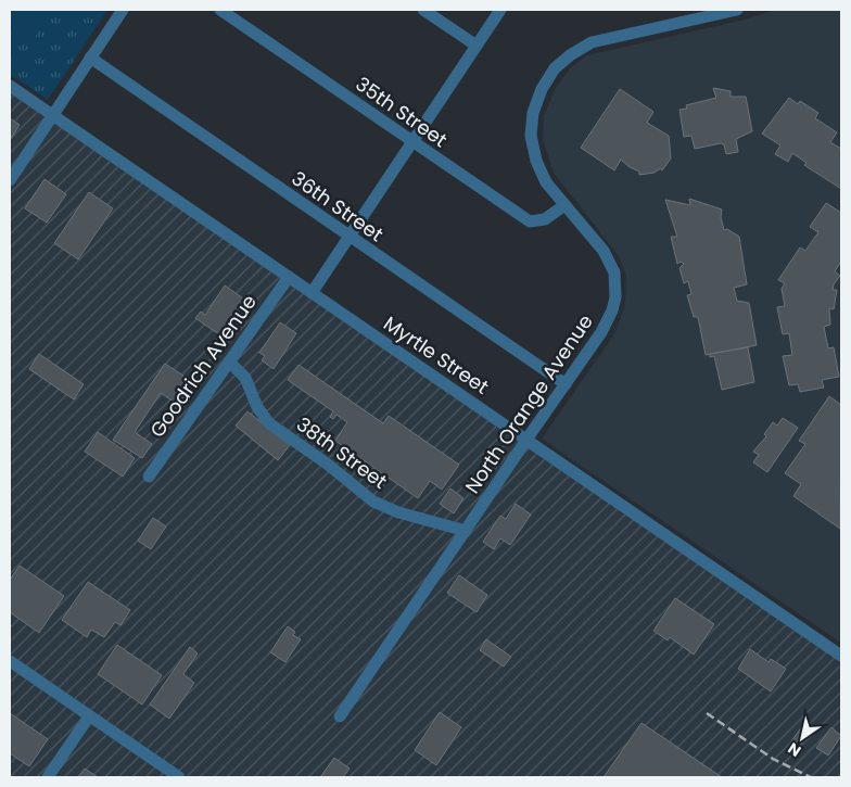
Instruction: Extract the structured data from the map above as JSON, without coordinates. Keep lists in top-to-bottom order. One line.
{"streets":{"street":["35th Street","36th Street","Myrtle Street","Goodrich Avenue","North Orange Avenue","38th Street"]},"crossings":[["35th Street","North Orange Avenue"],["36th Street","North Orange Avenue"],["Myrtle Street","Goodrich Avenue"],["Myrtle Street","North Orange Avenue"],["Goodrich Avenue","38th Street"],["North Orange Avenue","38th Street"]],"north":"bottom left"}
